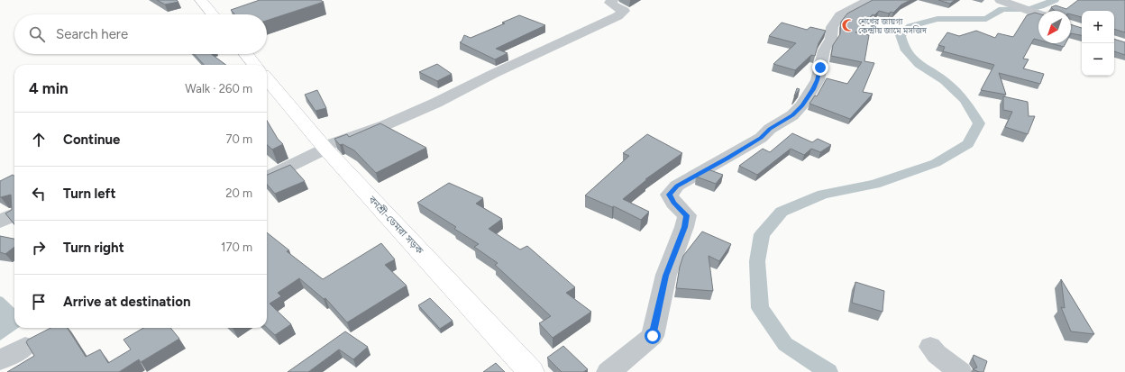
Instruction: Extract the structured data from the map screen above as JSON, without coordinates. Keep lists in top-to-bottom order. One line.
{"streets":{"main road":["বনশ্রী-ডেমরা সড়ক"]},"places":{"mosque":["শেখের জায়গা কেন্দ্রীয় জামে মসজিদ"]},"north":"bottom left","page":{"map_buttons":["+","−"],"search":"Search here","heading":["4 min","Walk · 260 m"],"list":[["Continue","70 m"],["Turn left","20 m"],["Turn right","170 m"],"Arrive at destination"]}}
